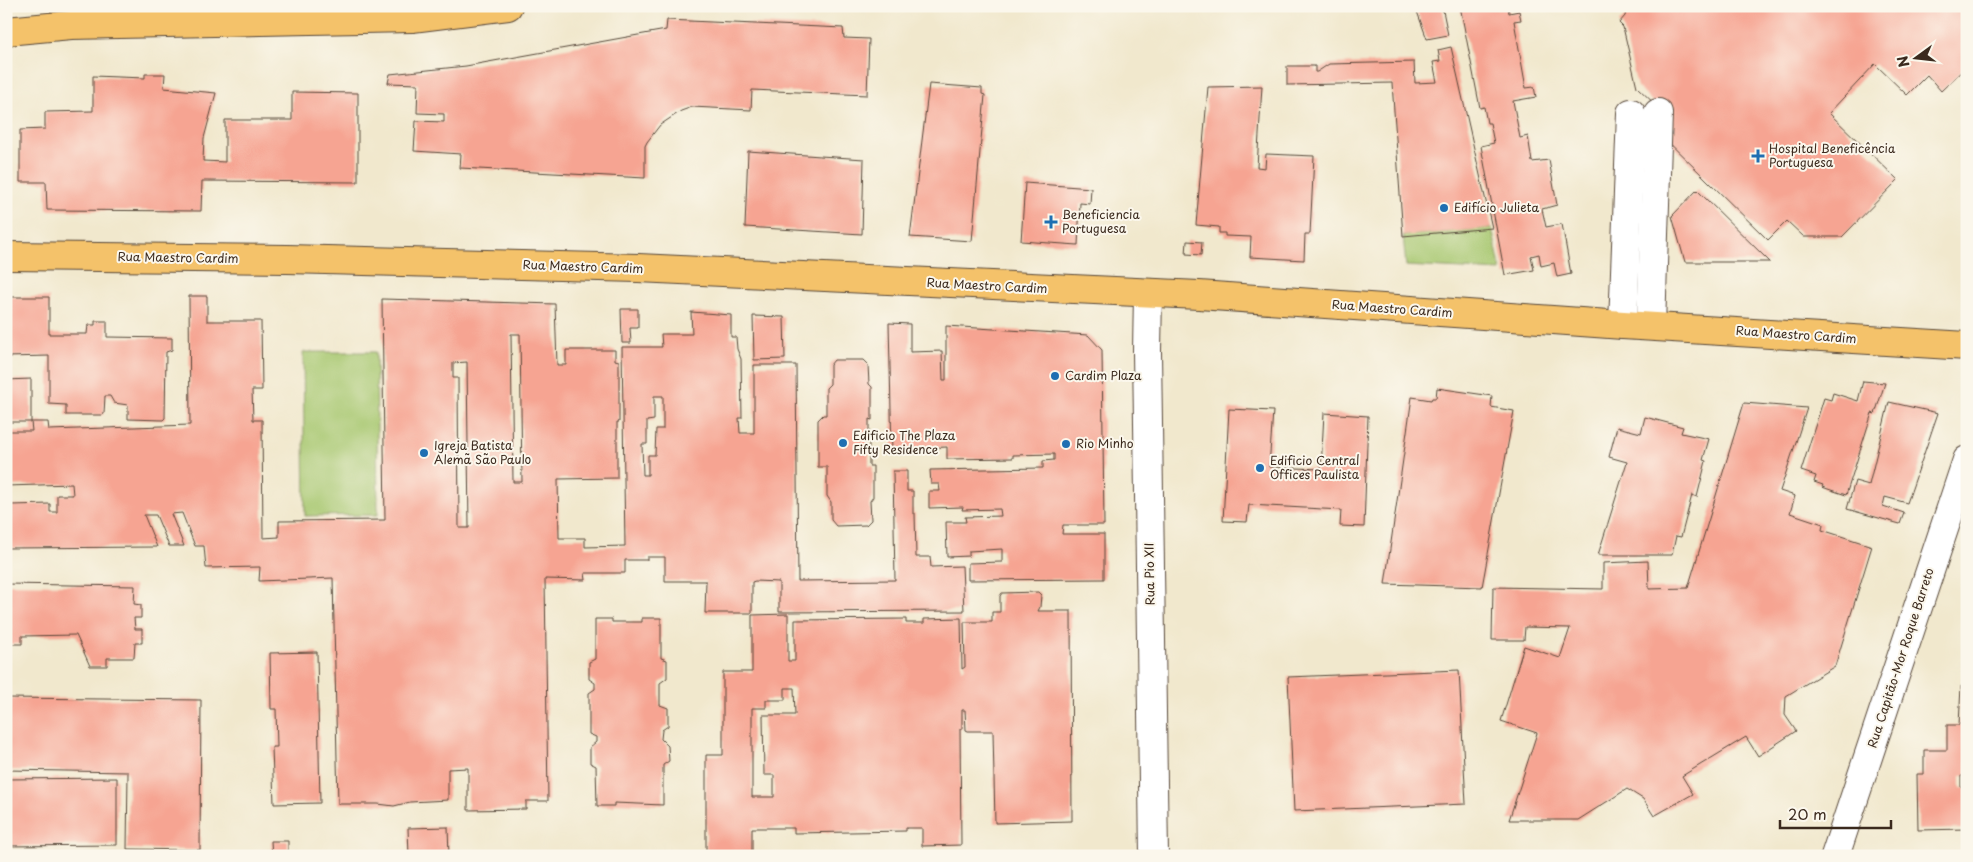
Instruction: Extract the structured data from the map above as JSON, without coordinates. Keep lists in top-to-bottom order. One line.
{"streets":{"main road":["Rua Maestro Cardim"],"street":["Rua Pio XII","Rua Capitão-Mor Roque Barreto"]},"crossings":[["Rua Maestro Cardim","Rua Pio XII"]],"places":{"health":["Hospital Beneficência Portuguesa","Beneficiencia Portuguesa"],"other":["Edifício Julieta","Cardim Plaza","Edificio The Plaza Fifty Residence","Rio Minho","Igreja Batista Alemã São Paulo","Edificio Central Offices Paulista"]},"scale_bar":"20 m","north":"left"}
